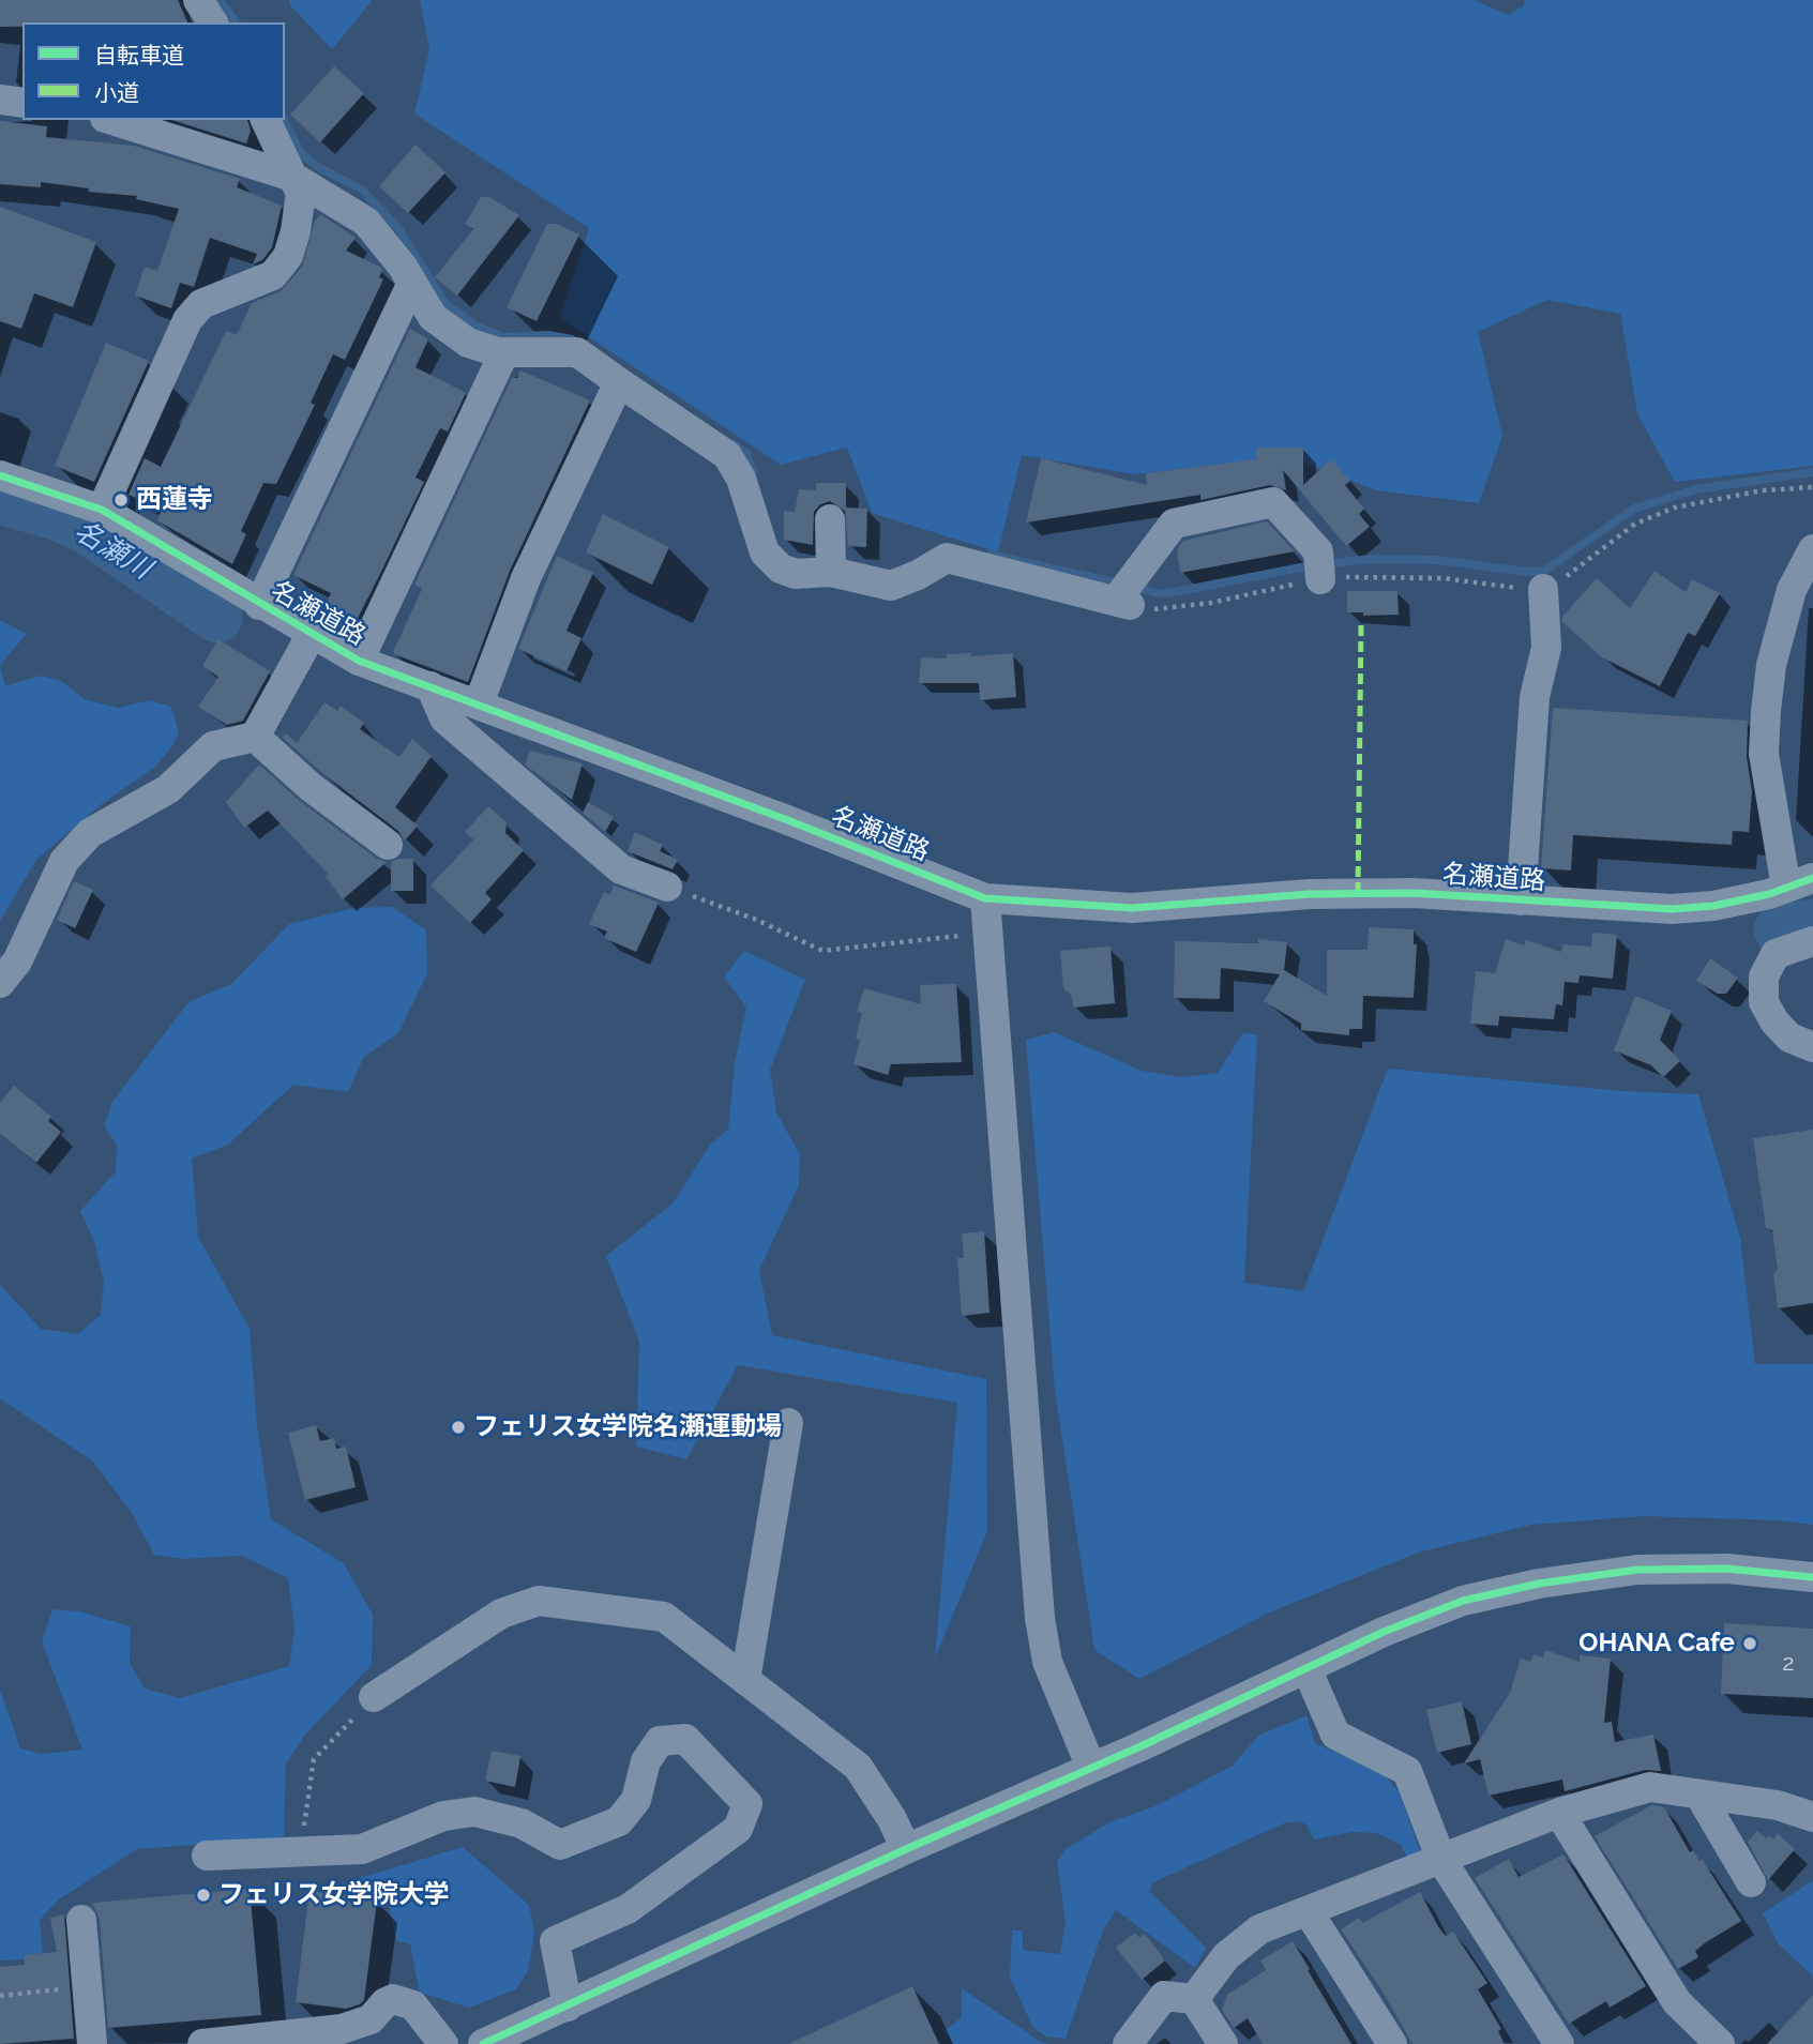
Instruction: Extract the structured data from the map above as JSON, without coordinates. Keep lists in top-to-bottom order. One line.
{"streets":{"street":["名瀬道路"]},"water":["名瀬川"],"places":["西蓮寺","フェリス女学院名瀬運動場","OHANA Cafe","フェリス女学院大学"],"house_numbers":["2"],"legend":["自転車道","小道"]}
